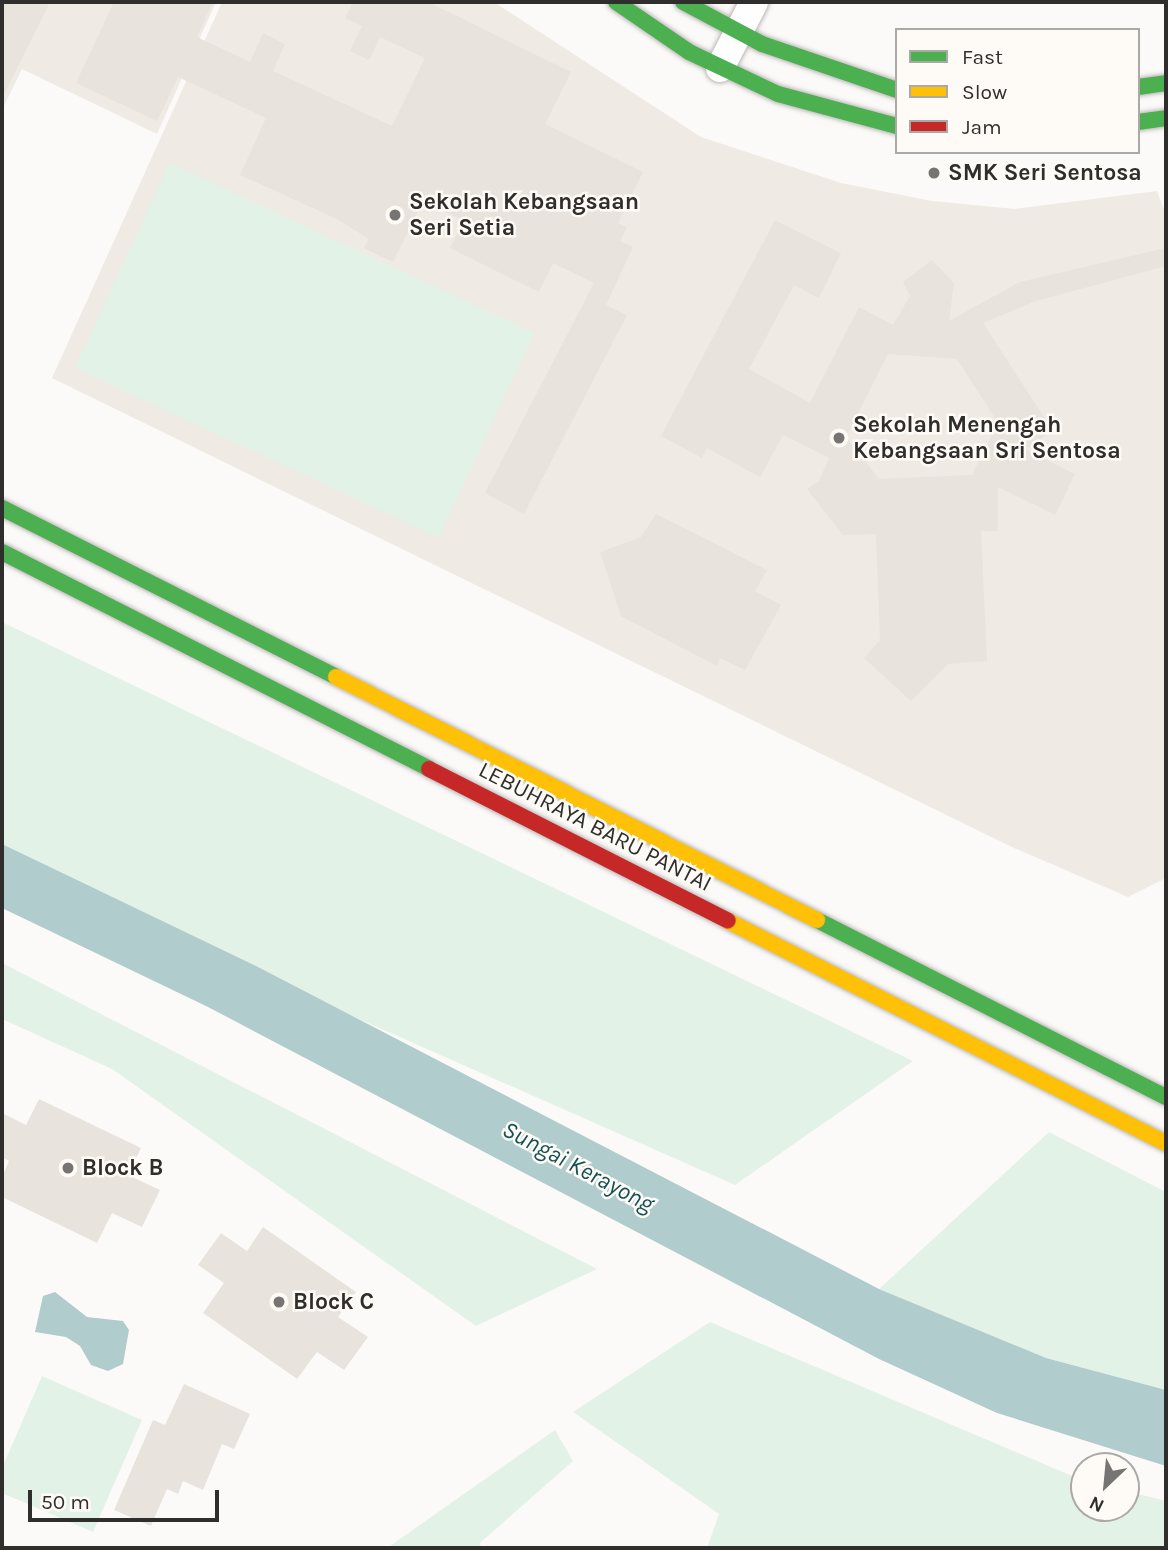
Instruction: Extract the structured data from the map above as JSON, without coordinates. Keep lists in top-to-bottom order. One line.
{"streets":{"main road":["LEBUHRAYA BARU PANTAI"]},"water":["Sungai Kerayong"],"places":["SMK Seri Sentosa","Sekolah Kebangsaan Seri Setia","Sekolah Menengah Kebangsaan Sri Sentosa","Block B","Block C"],"legend":["Fast","Slow","Jam"],"scale_bar":"50 m","north":"bottom left"}
